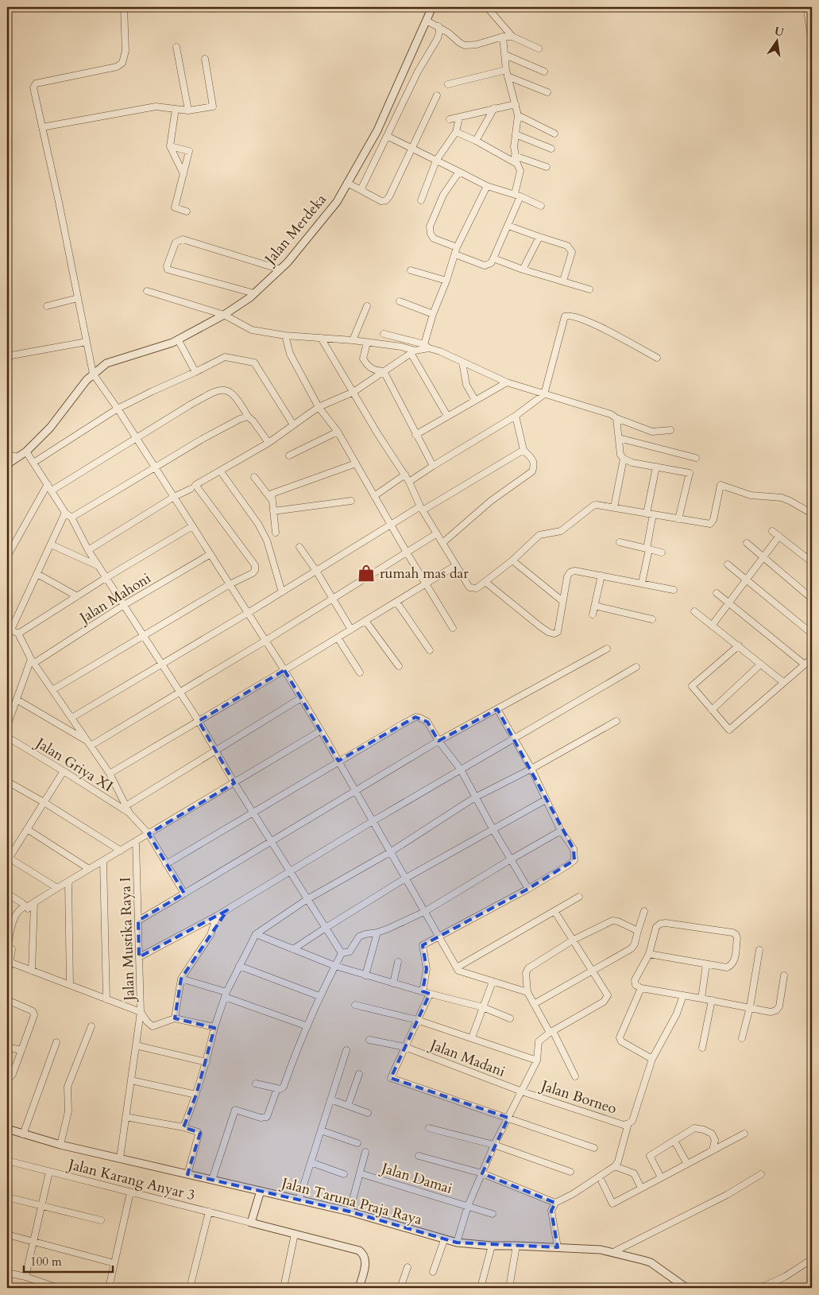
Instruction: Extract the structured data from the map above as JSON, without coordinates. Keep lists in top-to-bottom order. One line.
{"streets":{"street":["Jalan Merdeka","Jalan Mahoni","Jalan Griya XI","Jalan Mustika Raya I","Jalan Madani","Jalan Borneo","Jalan Damai","Jalan Karang Anyar 3","Jalan Taruna Praja Raya"]},"crossings":[["Jalan Madani","Jalan Borneo"]],"places":{"shop":["rumah mas dar"]},"scale_bar":"100 m","north":"top"}
